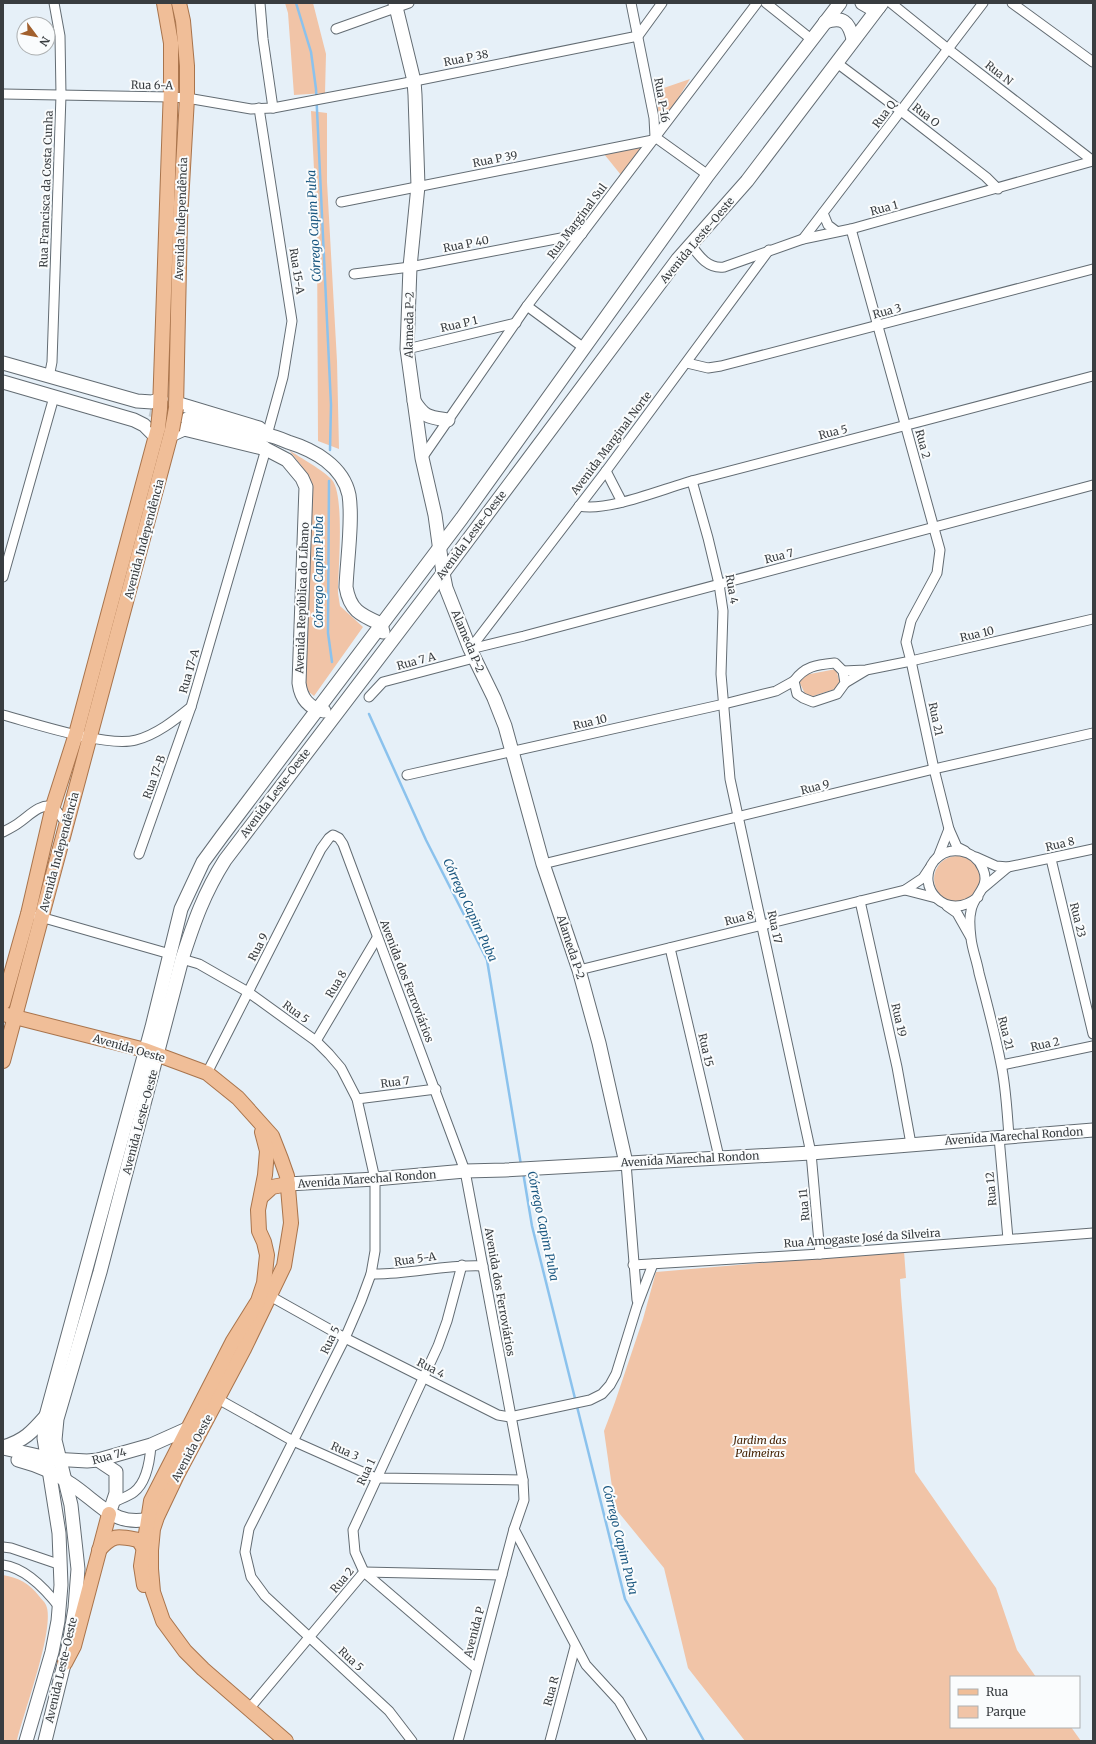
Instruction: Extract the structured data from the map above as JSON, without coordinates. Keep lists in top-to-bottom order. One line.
{"streets":{"main road":["Avenida Independência","Avenida Leste-Oeste","Alameda P-2","Avenida República do Líbano","Avenida Oeste","Avenida Marechal Rondon","Rua 74"],"street":["Rua P 38","Rua N","Rua 6-A","Rua P-16","Rua Q","Rua O","Rua P 39","Rua Francisca da Costa Cunha","Rua 1","Rua Marginal Sul","Rua P 40","Rua 15-A","Rua 3","Rua P 1","Rua 5","Avenida Marginal Norte","Rua 2","Rua 7","Rua 4","Rua 10","Rua 7 A","Rua 17-A","Rua 21","Rua 17-B","Rua 9","Rua 8","Rua 23","Rua 17","Avenida dos Ferroviários","Rua 19","Rua 15","Rua 12","Rua 11","Rua Amogaste José da Silveira","Rua 5-A","Avenida P","Rua R"]},"crossings":[["Rua P 38","Rua 6-A"],["Rua P 38","Rua P-16"],["Rua P 38","Alameda P-2"],["Rua N","Rua Q"],["Rua N","Rua 1"],["Rua N","Avenida Leste-Oeste"],["Rua 6-A","Rua Francisca da Costa Cunha"],["Rua 6-A","Avenida Independência"],["Rua 6-A","Rua 15-A"],["Rua P-16","Rua P 39"],["Rua P-16","Rua Marginal Sul"],["Rua P-16","Avenida Leste-Oeste"],["Rua Q","Rua O"],["Rua Q","Rua 1"],["Rua O","Rua 1"],["Rua O","Avenida Leste-Oeste"],["Rua P 39","Rua Marginal Sul"],["Rua P 39","Alameda P-2"],["Rua 1","Avenida Leste-Oeste"],["Rua 1","Rua 3"],["Rua 1","Avenida Marginal Norte"],["Rua 1","Rua 2"],["Rua 1","Rua 4"],["Rua 1","Rua 5-A"],["Rua 1","Avenida P"],["Avenida Independência","Avenida República do Líbano"],["Avenida Independência","Rua 17-A"],["Avenida Independência","Avenida Oeste"],["Rua Marginal Sul","Rua P 40"],["Rua Marginal Sul","Rua P 1"],["Rua Marginal Sul","Alameda P-2"],["Avenida Leste-Oeste","Alameda P-2"],["Avenida Leste-Oeste","Rua 5"],["Avenida Leste-Oeste","Avenida República do Líbano"],["Avenida Leste-Oeste","Avenida Oeste"],["Avenida Leste-Oeste","Rua 74"],["Rua P 40","Alameda P-2"],["Rua 15-A","Avenida República do Líbano"],["Rua 3","Rua 5"],["Rua 3","Avenida Marginal Norte"],["Rua 3","Rua 2"],["Rua 3","Avenida dos Ferroviários"],["Rua 3","Avenida Oeste"],["Rua P 1","Alameda P-2"],["Alameda P-2","Avenida Marginal Norte"],["Alameda P-2","Rua 7"],["Alameda P-2","Rua 4"],["Alameda P-2","Rua 10"],["Alameda P-2","Rua 7 A"],["Alameda P-2","Rua 9"],["Alameda P-2","Rua 8"],["Alameda P-2","Avenida Marechal Rondon"],["Alameda P-2","Rua Amogaste José da Silveira"],["Rua 5","Avenida Marginal Norte"],["Rua 5","Rua 2"],["Rua 5","Rua 7"],["Rua 5","Rua 4"],["Rua 5","Rua 9"],["Rua 5","Rua 8"],["Rua 5","Avenida Marechal Rondon"],["Rua 5","Rua 5-A"],["Avenida Marginal Norte","Rua 7"],["Avenida Marginal Norte","Rua 7 A"],["Rua 2","Rua 7"],["Rua 2","Rua 10"],["Rua 2","Rua 21"],["Rua 2","Avenida Oeste"],["Rua 2","Avenida P"],["Rua 7","Rua 4"],["Rua 7","Rua 7 A"],["Rua 7","Avenida dos Ferroviários"],["Rua 4","Rua 10"],["Rua 4","Rua 17"],["Rua 4","Avenida dos Ferroviários"],["Rua 4","Avenida Oeste"],["Avenida República do Líbano","Rua 17-A"],["Rua 10","Rua 21"],["Rua 10","Rua 17"],["Rua 17-A","Rua 17-B"],["Rua 21","Rua 9"],["Rua 21","Rua 8"],["Rua 21","Avenida Marechal Rondon"],["Rua 21","Rua 12"],["Rua 9","Rua 17"],["Rua 9","Avenida dos Ferroviários"],["Rua 9","Avenida Oeste"],["Rua 8","Rua 23"],["Rua 8","Rua 17"],["Rua 8","Avenida dos Ferroviários"],["Rua 8","Rua 19"],["Rua 8","Rua 15"],["Rua 17","Avenida Marechal Rondon"],["Rua 17","Rua 11"],["Avenida dos Ferroviários","Avenida Marechal Rondon"],["Avenida dos Ferroviários","Avenida P"],["Rua 19","Avenida Marechal Rondon"],["Avenida Oeste","Avenida Marechal Rondon"],["Avenida Oeste","Rua 74"],["Rua 15","Avenida Marechal Rondon"],["Avenida Marechal Rondon","Rua 12"],["Avenida Marechal Rondon","Rua 11"],["Rua 12","Rua Amogaste José da Silveira"],["Rua 11","Rua Amogaste José da Silveira"]],"water":["Córrego Capim Puba"],"parks":["Jardim das Palmeiras"],"legend":["Rua","Parque"],"north":"bottom right"}
